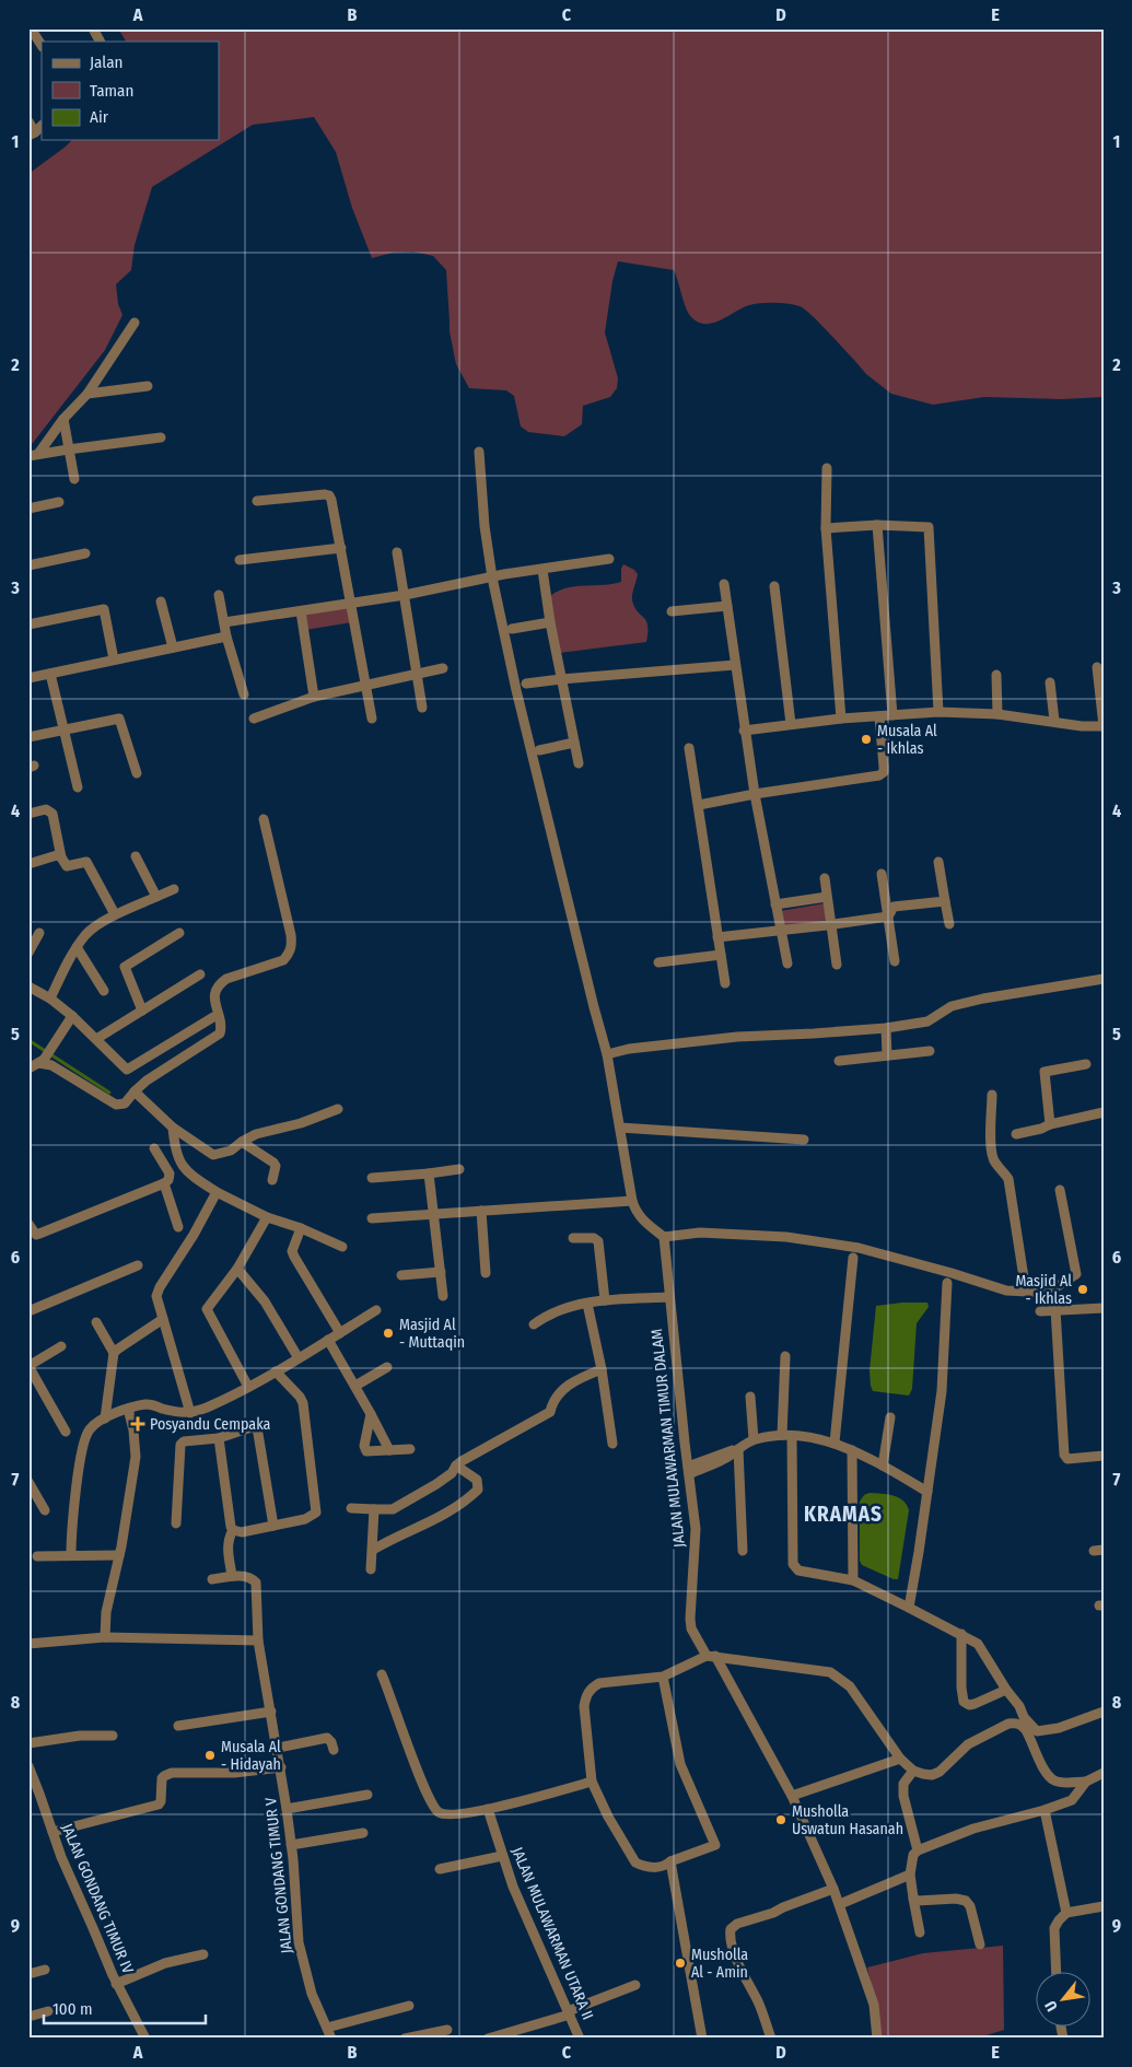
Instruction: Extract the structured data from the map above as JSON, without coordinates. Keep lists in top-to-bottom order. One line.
{"streets":{"street":["JALAN MULAWARMAN TIMUR DALAM","JALAN GONDANG TIMUR V","JALAN GONDANG TIMUR IV","JALAN MULAWARMAN UTARA II"]},"districts":["KRAMAS"],"places":{"other":["Musala Al - Ikhlas","Masjid Al - Ikhlas","Masjid Al - Muttaqin","Musala Al - Hidayah","Musholla Uswatun Hasanah","Musholla Al - Amin"],"health":["Posyandu Cempaka"]},"legend":["Jalan","Taman","Air"],"scale_bar":"100 m","north":"bottom left","grid":{"columns":["A","B","C","D","E"],"rows":["1","2","3","4","5","6","7","8","9"]}}
